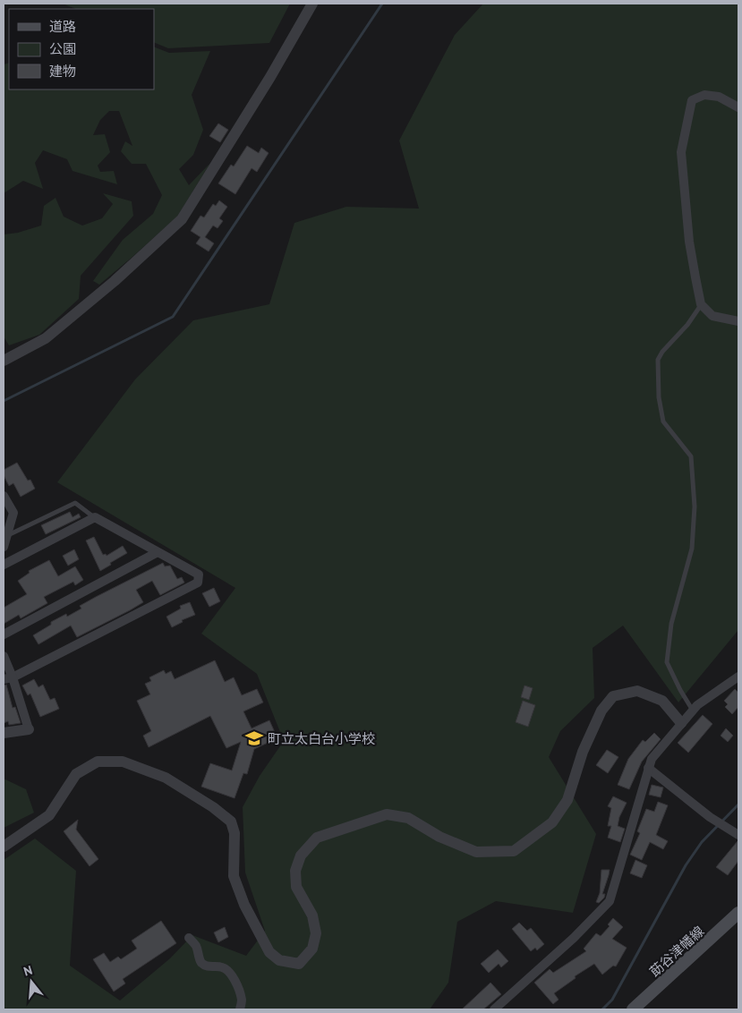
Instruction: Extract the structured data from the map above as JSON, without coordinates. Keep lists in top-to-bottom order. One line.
{"streets":{"main road":["莇谷津幡線"]},"places":{"school or university":["町立太白台小学校"]},"legend":["道路","公園","建物"],"north":"top"}
